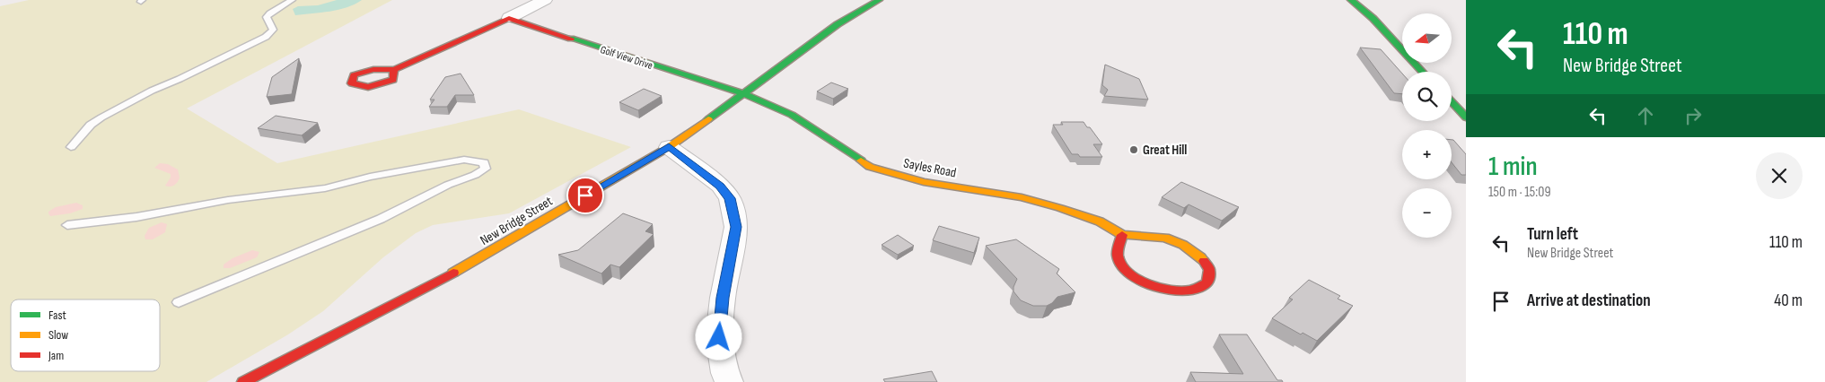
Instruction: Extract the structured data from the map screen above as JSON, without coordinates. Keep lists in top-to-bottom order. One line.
{"streets":{"street":["Golf View Drive","Sayles Road","New Bridge Street"]},"crossings":[["Golf View Drive","Sayles Road"],["Golf View Drive","New Bridge Street"],["Sayles Road","New Bridge Street"]],"places":["Great Hill"],"legend":["Fast","Slow","Jam"],"north":"left","page":{"turn":["110 m","New Bridge Street"],"map_buttons":["+","−"],"heading":["1 min","150 m · 15:09"],"list":[{"name":"Turn left","note":"New Bridge Street","value":"110 m"},{"name":"Arrive at destination","value":"40 m"}]}}
